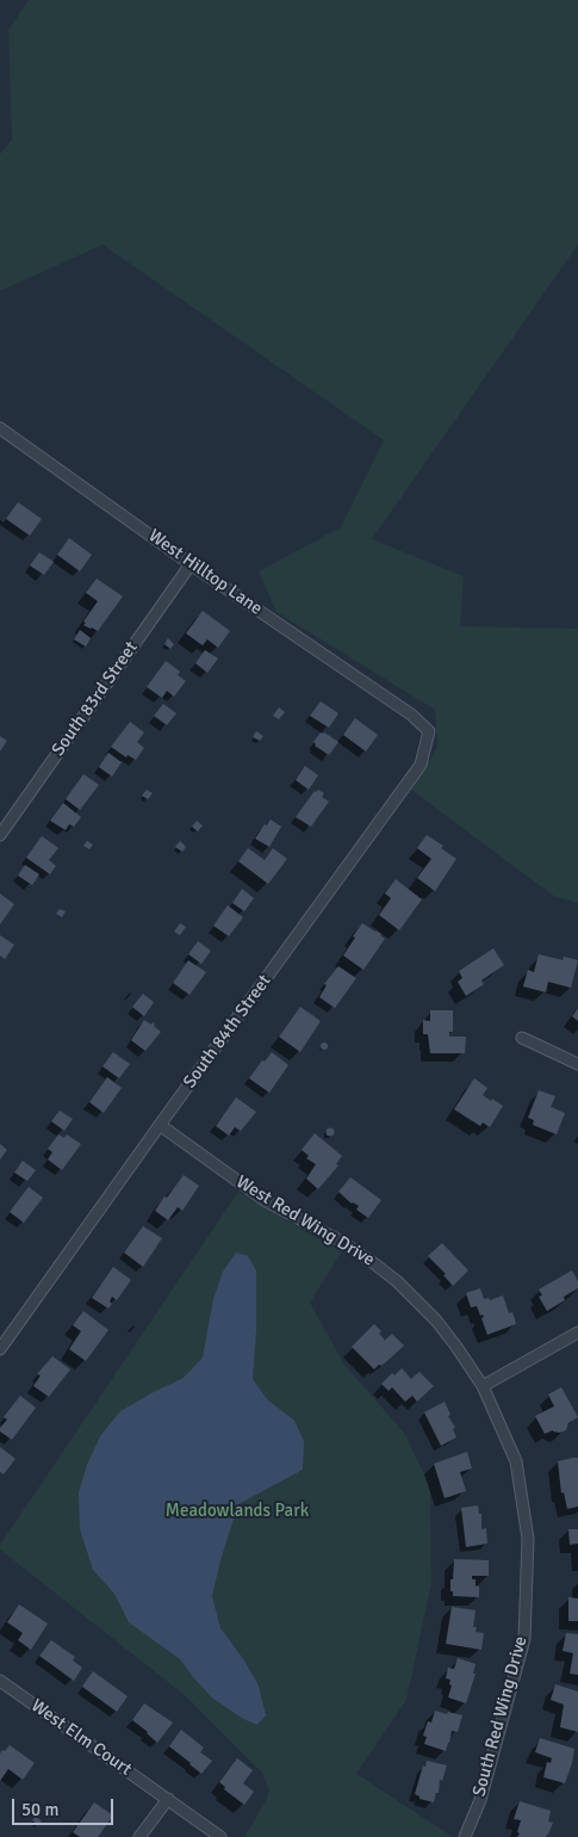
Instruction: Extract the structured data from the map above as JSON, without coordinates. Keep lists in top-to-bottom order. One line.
{"streets":{"street":["West Hilltop Lane","South 83rd Street","South 84th Street","West Red Wing Drive","South Red Wing Drive","West Elm Court"]},"crossings":[["West Hilltop Lane","South 83rd Street"],["West Hilltop Lane","South 84th Street"],["South 84th Street","West Red Wing Drive"],["West Red Wing Drive","South Red Wing Drive"]],"parks":["Meadowlands Park"],"scale_bar":"50 m"}
